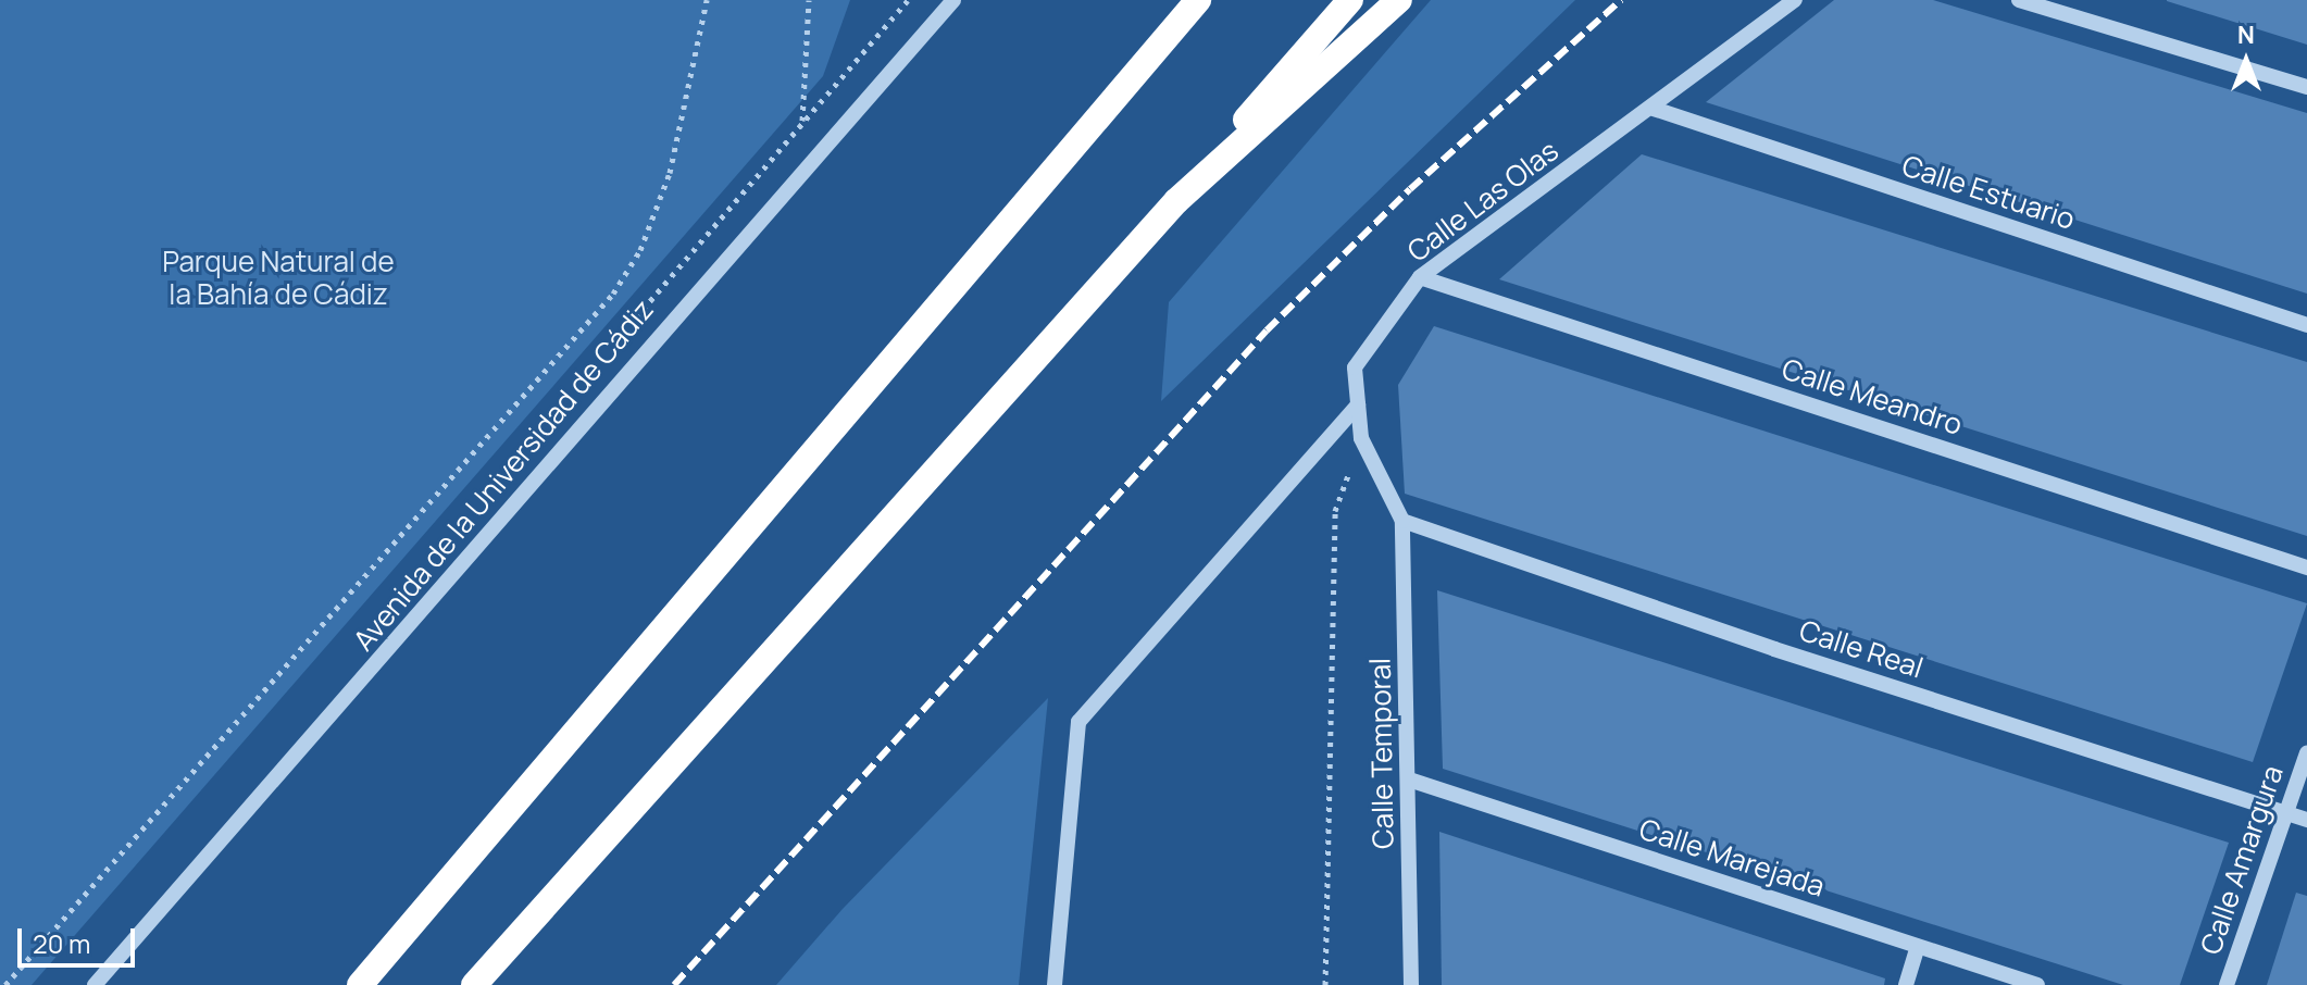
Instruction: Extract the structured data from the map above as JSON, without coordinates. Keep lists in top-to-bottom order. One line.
{"streets":{"street":["Calle Estuario","Calle Las Olas","Calle Meandro","Avenida de la Universidad de Cádiz","Calle Real","Calle Temporal","Calle Marejada","Calle Amargura"]},"crossings":[["Calle Estuario","Calle Las Olas"],["Calle Las Olas","Calle Meandro"],["Calle Las Olas","Calle Real"],["Calle Las Olas","Calle Temporal"],["Calle Real","Calle Temporal"],["Calle Real","Calle Amargura"],["Calle Temporal","Calle Marejada"]],"parks":["Parque Natural de la Bahía de Cádiz"],"scale_bar":"20 m","north":"top"}
